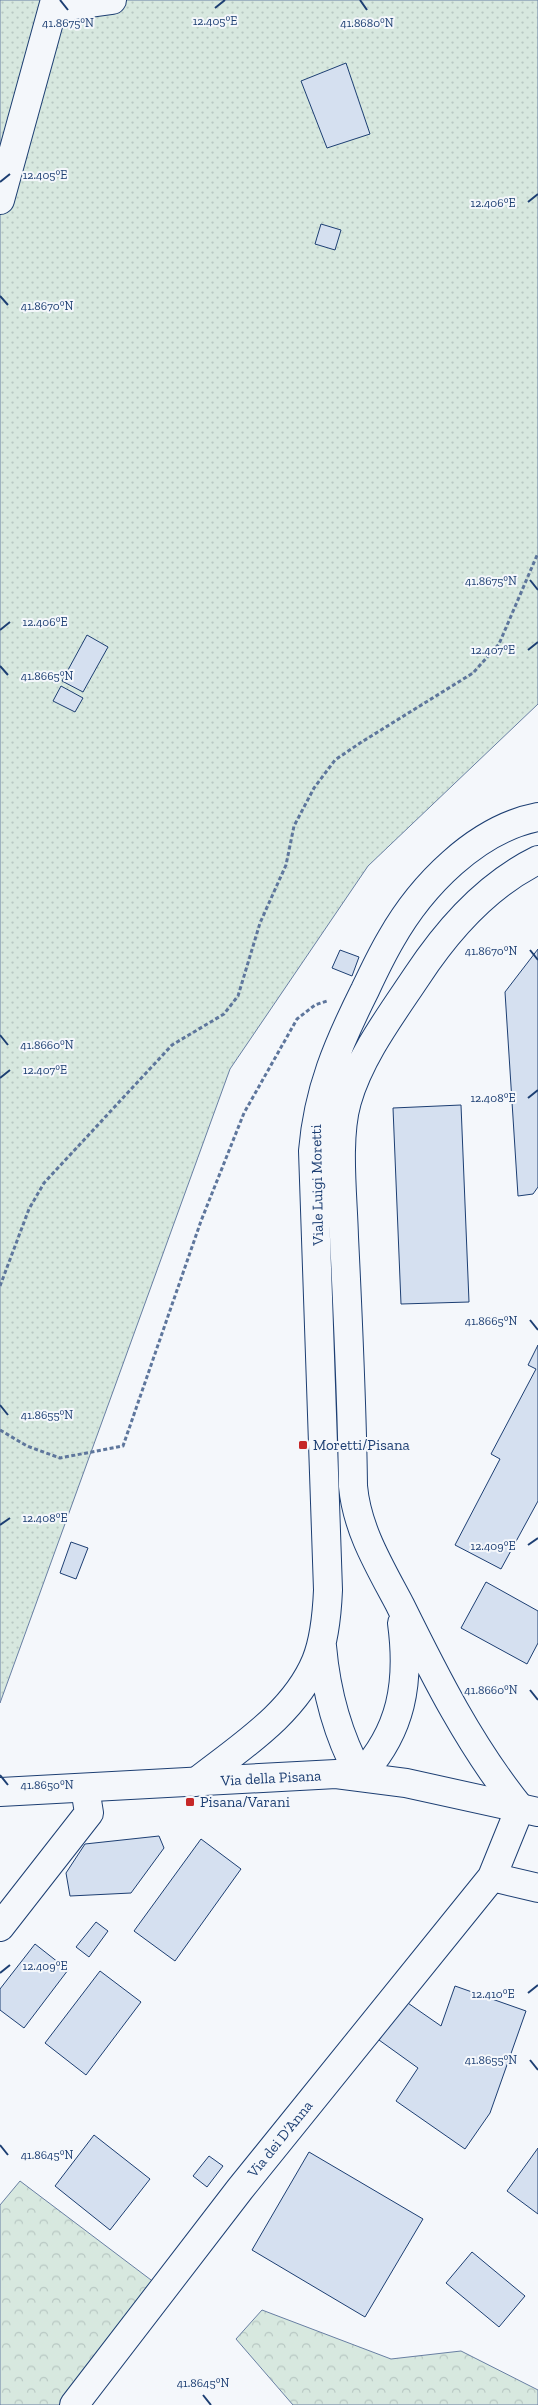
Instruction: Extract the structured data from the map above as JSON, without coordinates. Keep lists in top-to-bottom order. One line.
{"streets":{"street":["Viale Luigi Moretti","Via della Pisana","Via dei D’Anna"]},"crossings":[["Viale Luigi Moretti","Via della Pisana"],["Viale Luigi Moretti","Via dei D’Anna"],["Via della Pisana","Via dei D’Anna"]],"places":{"transit":["Moretti/Pisana","Pisana/Varani"]},"coordinates":["12.405°E","41.8680°N","41.8675°N","12.406°E","41.8670°N","12.407°E","41.8665°N","41.8660°N","12.408°E","41.8655°N","12.409°E","41.8650°N","12.410°E","41.8645°N"]}
